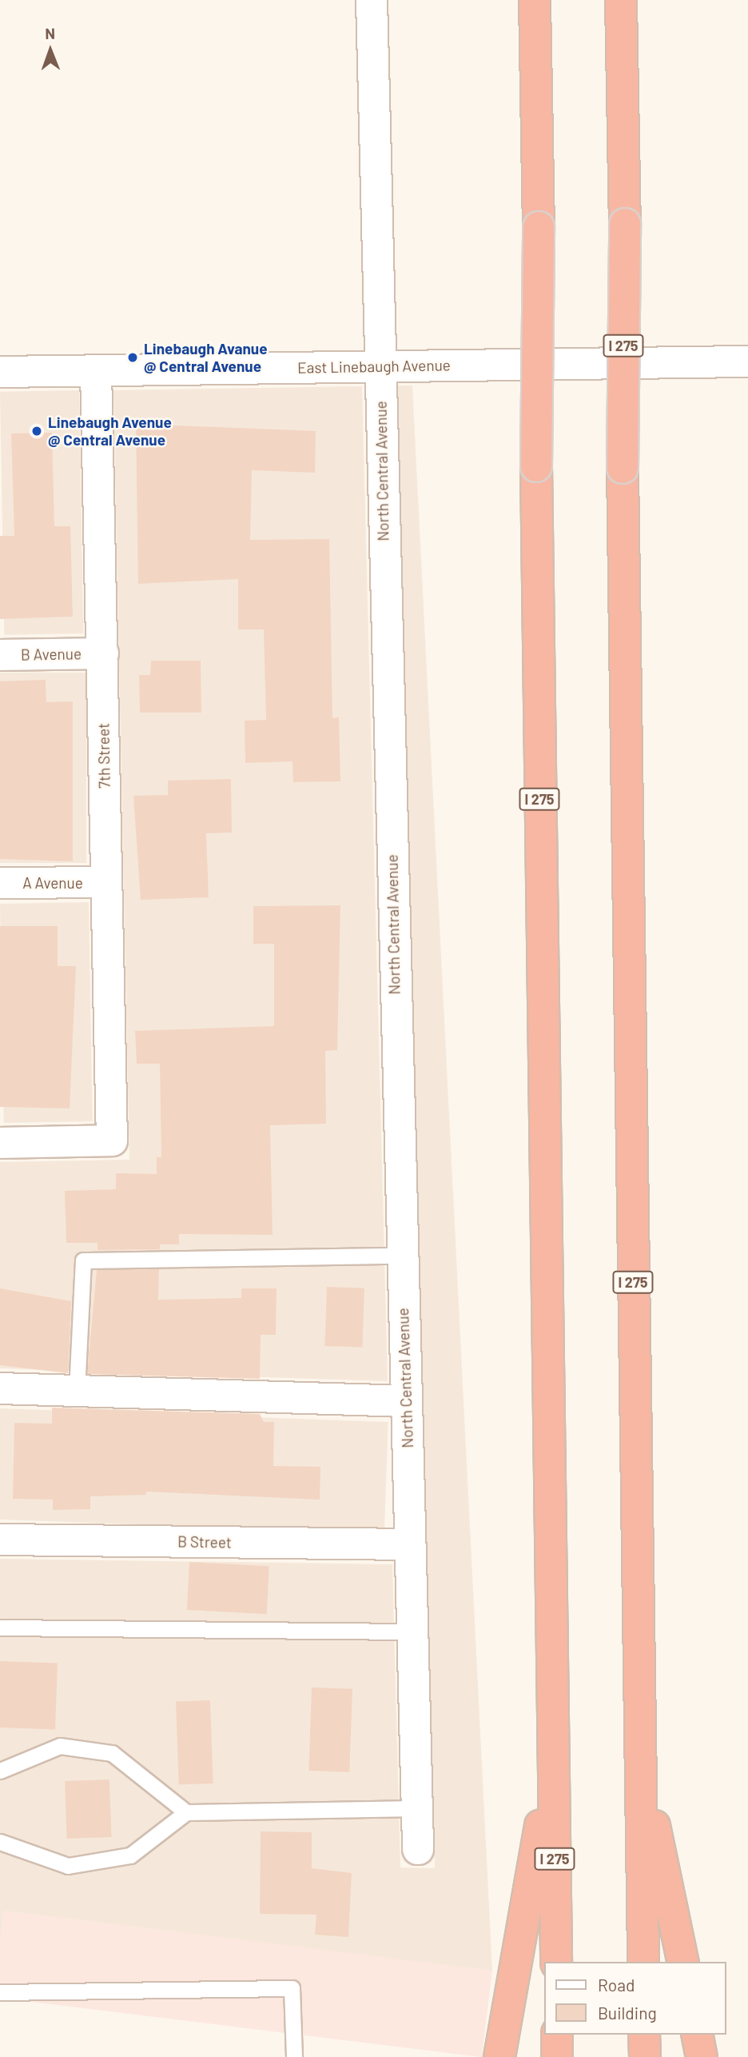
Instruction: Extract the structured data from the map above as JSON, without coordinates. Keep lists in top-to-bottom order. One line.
{"streets":{"highway":["I 275"],"street":["East Linebaugh Avenue","North Central Avenue","B Avenue","7th Street","A Avenue","B Street"]},"crossings":[["East Linebaugh Avenue","North Central Avenue"],["East Linebaugh Avenue","7th Street"],["North Central Avenue","B Street"],["B Avenue","7th Street"],["7th Street","A Avenue"]],"places":["Linebaugh Avanue @ Central Avenue","Linebaugh Avenue @ Central Avenue"],"legend":["Road","Building"],"north":"top"}
